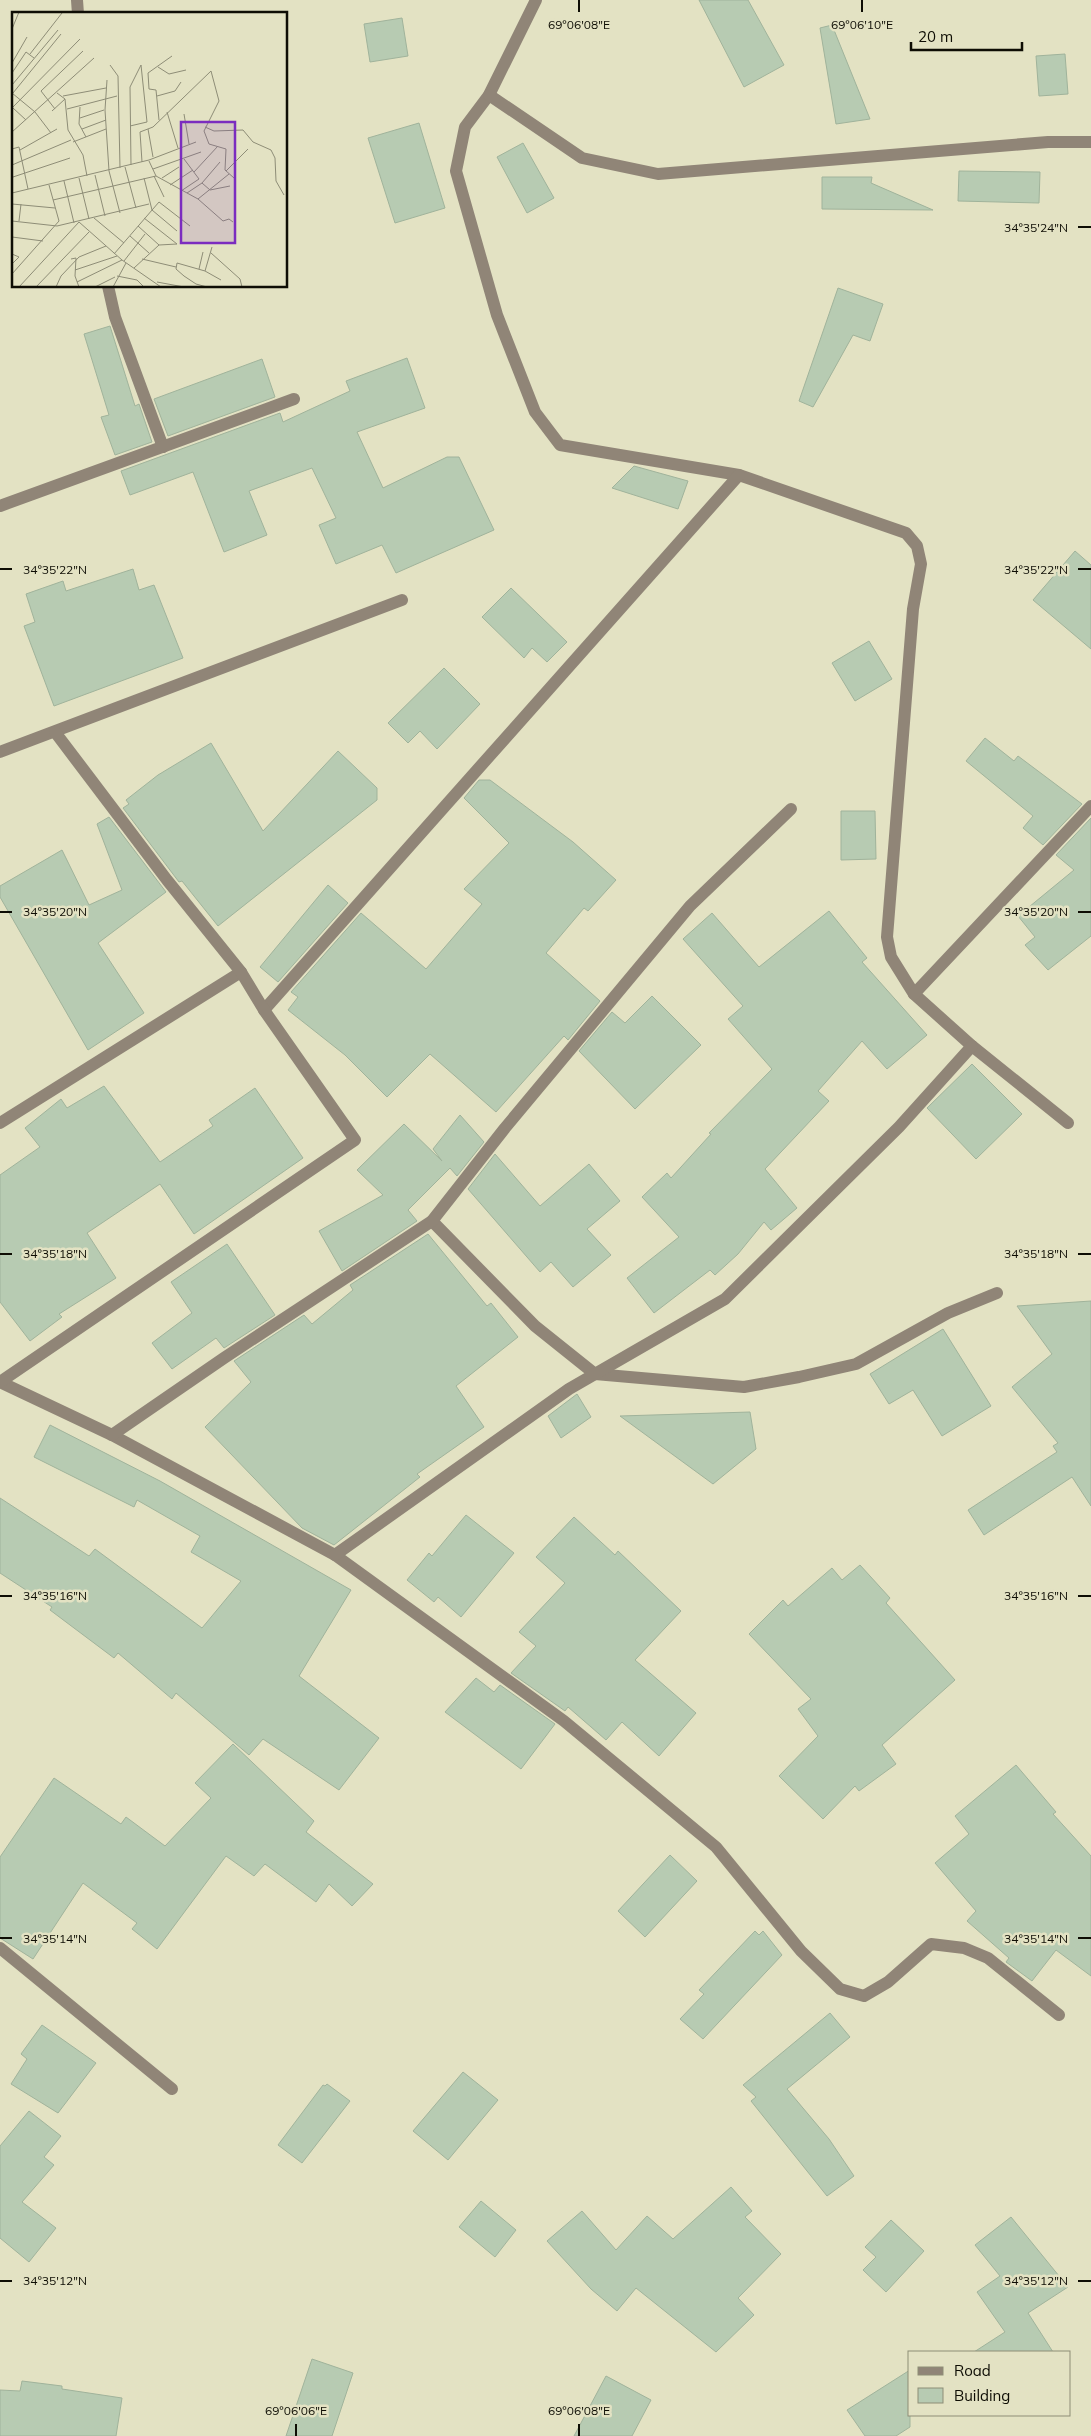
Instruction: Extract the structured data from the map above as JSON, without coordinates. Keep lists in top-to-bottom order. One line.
{"legend":["Road","Building"],"scale_bar":"20 m","coordinates":["69°06'08\"E","69°06'10\"E","34°35'24\"N","34°35'22\"N","34°35'20\"N","34°35'18\"N","34°35'16\"N","34°35'14\"N","34°35'12\"N","69°06'06\"E"]}
